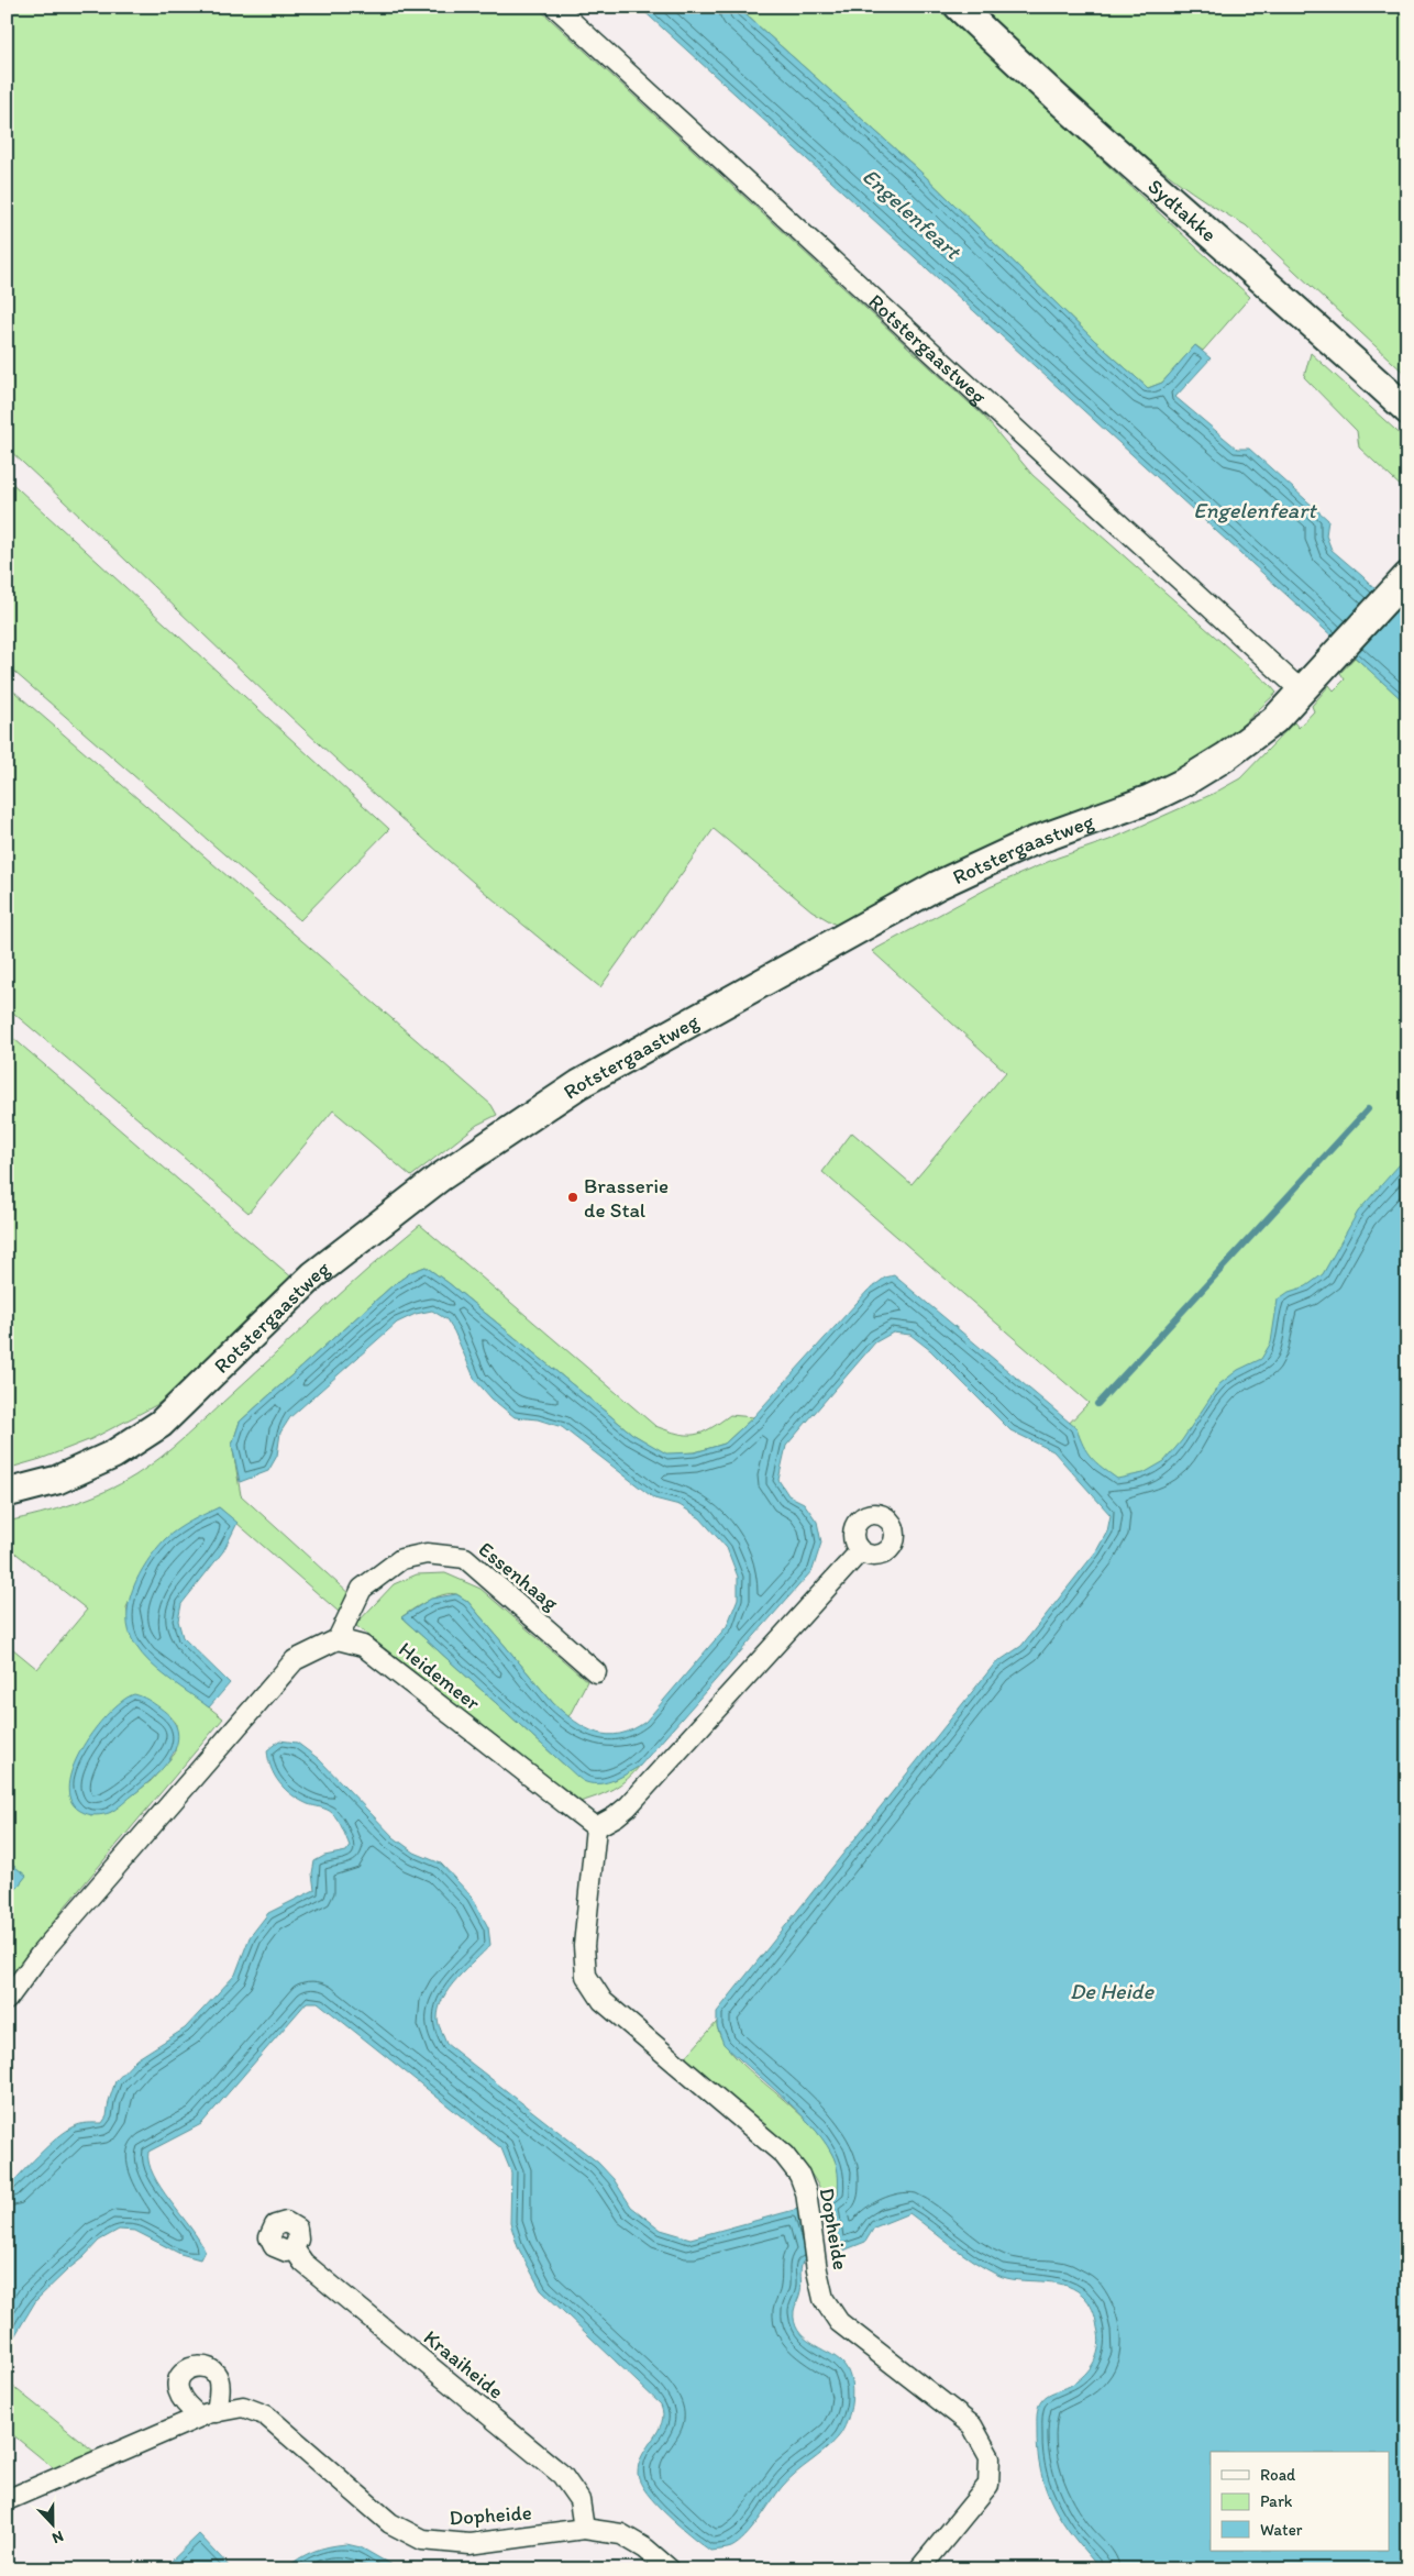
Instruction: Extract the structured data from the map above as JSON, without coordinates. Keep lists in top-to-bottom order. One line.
{"streets":{"street":["Sydtakke","Rotstergaastweg","Essenhaag","Heidemeer","Dopheide","Kraaiheide"]},"crossings":[["Essenhaag","Heidemeer"],["Heidemeer","Dopheide"],["Dopheide","Kraaiheide"]],"water":["Engelenfeart","De Heide"],"places":["Brasserie de Stal"],"legend":["Road","Park","Water"],"north":"bottom"}
